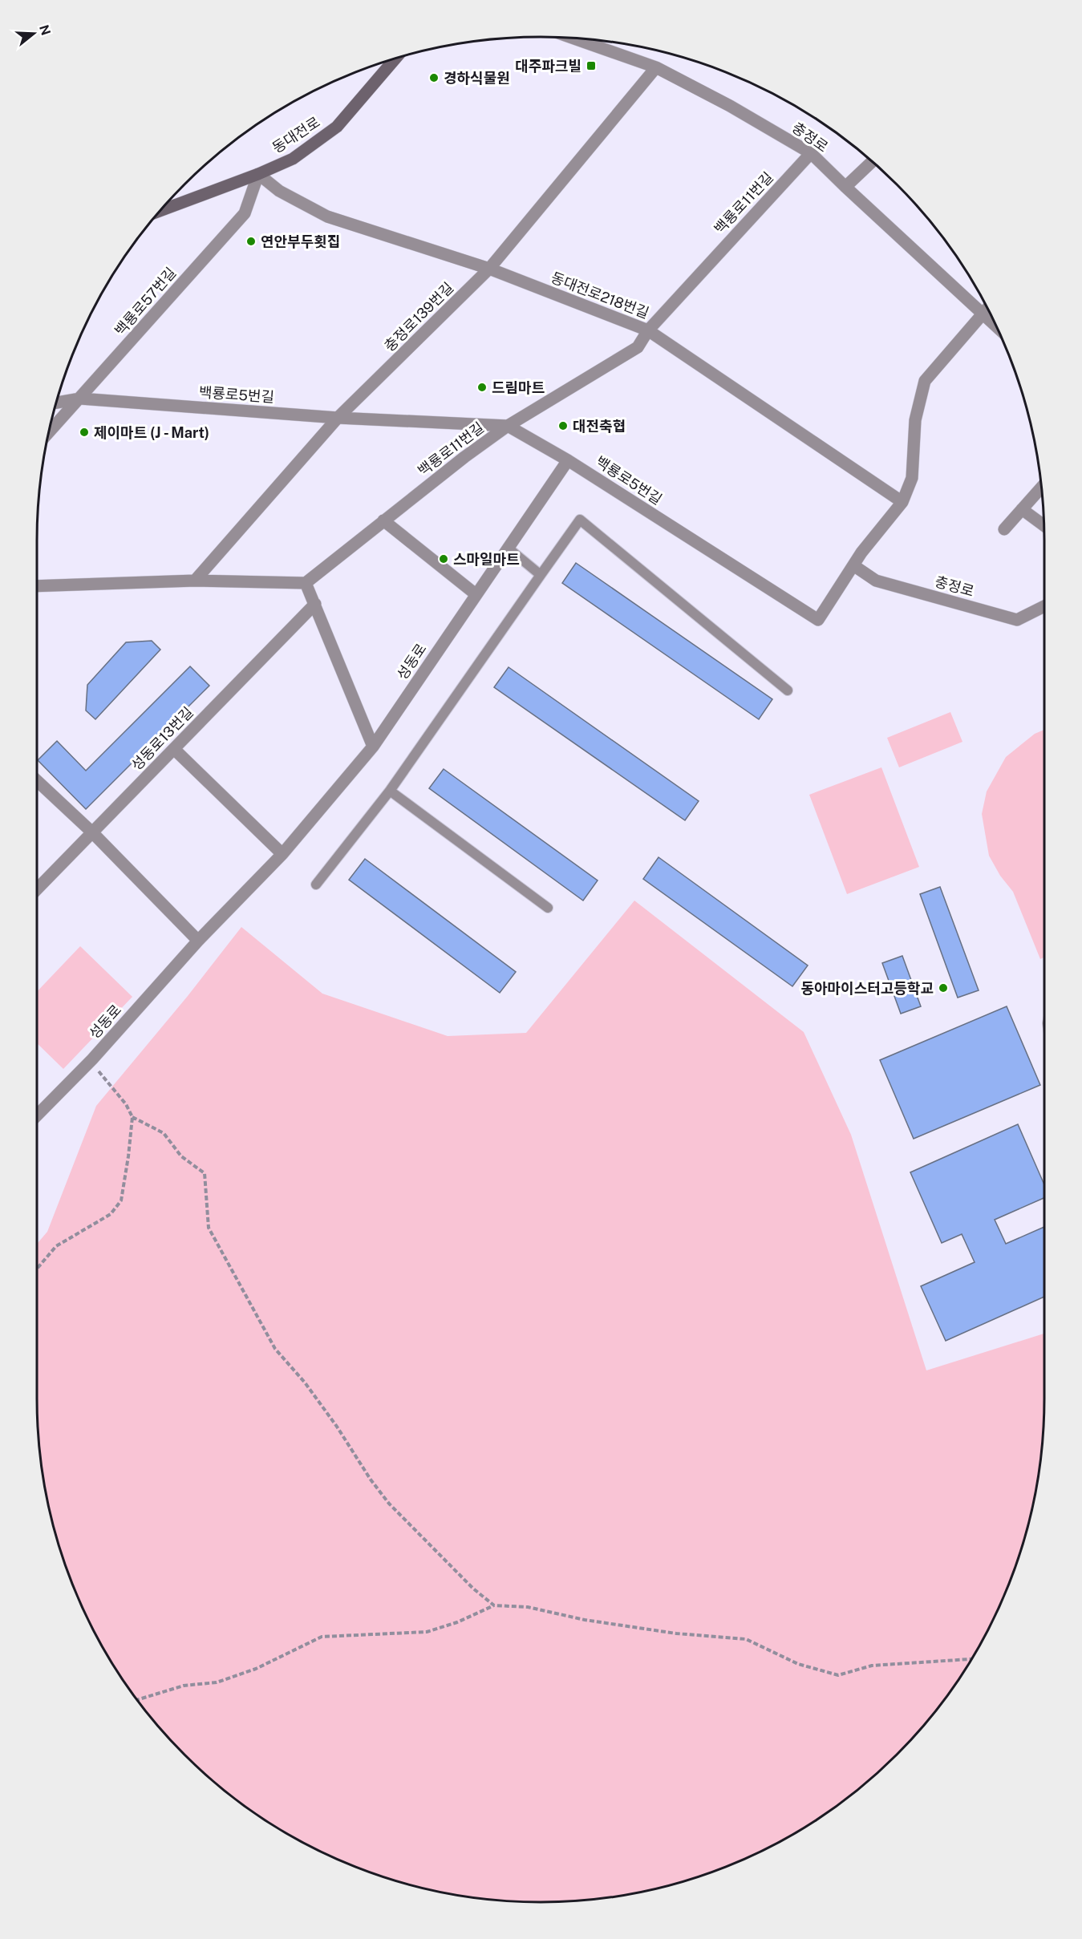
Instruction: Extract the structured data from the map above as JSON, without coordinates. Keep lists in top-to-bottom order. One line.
{"streets":{"main road":["동대전로"],"street":["충정로","백룡로11번길","동대전로218번길","백룡로57번길","충정로139번길","백룡로5번길","성동로","성동로13번길"]},"crossings":[["동대전로","동대전로218번길"],["동대전로","백룡로57번길"],["충정로","백룡로11번길"],["충정로","충정로139번길"],["충정로","백룡로5번길"],["백룡로11번길","동대전로218번길"],["백룡로11번길","백룡로5번길"],["동대전로218번길","백룡로57번길"],["동대전로218번길","충정로139번길"],["동대전로218번길","백룡로5번길"],["백룡로57번길","백룡로5번길"],["충정로139번길","백룡로5번길"],["백룡로5번길","성동로"]],"places":{"transit":["대주파크빌"],"other":["경하식물원","연안부두횟집","드림마트","대전축협","제이마트 (J - Mart)","스마일마트","동아마이스터고등학교"]},"north":"right"}
